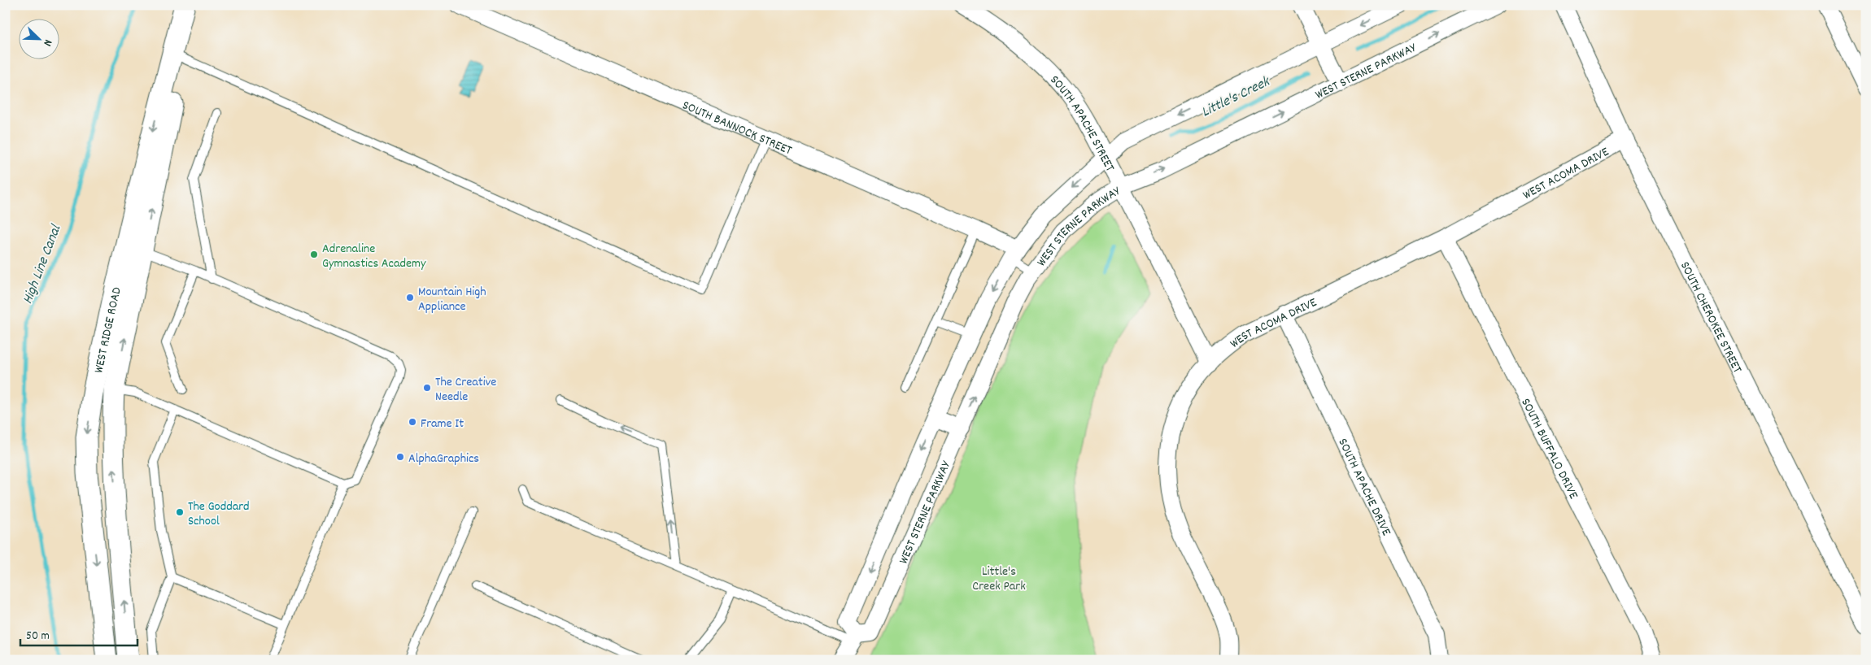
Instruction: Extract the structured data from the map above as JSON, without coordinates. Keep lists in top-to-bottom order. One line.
{"streets":{"street":["WEST STERNE PARKWAY","SOUTH APACHE STREET","SOUTH BANNOCK STREET","WEST ACOMA DRIVE","SOUTH CHEROKEE STREET","WEST RIDGE ROAD","SOUTH BUFFALO DRIVE","SOUTH APACHE DRIVE"]},"crossings":[["WEST STERNE PARKWAY","SOUTH APACHE STREET"],["WEST STERNE PARKWAY","SOUTH BANNOCK STREET"],["SOUTH APACHE STREET","WEST ACOMA DRIVE"],["WEST ACOMA DRIVE","SOUTH CHEROKEE STREET"],["WEST ACOMA DRIVE","SOUTH BUFFALO DRIVE"],["WEST ACOMA DRIVE","SOUTH APACHE DRIVE"]],"water":["Little's Creek","High Line Canal"],"parks":["Little's Creek Park"],"places":["Adrenaline Gymnastics Academy","Mountain High Appliance","The Creative Needle","Frame It","AlphaGraphics","The Goddard School"],"scale_bar":"50 m","north":"bottom right"}
